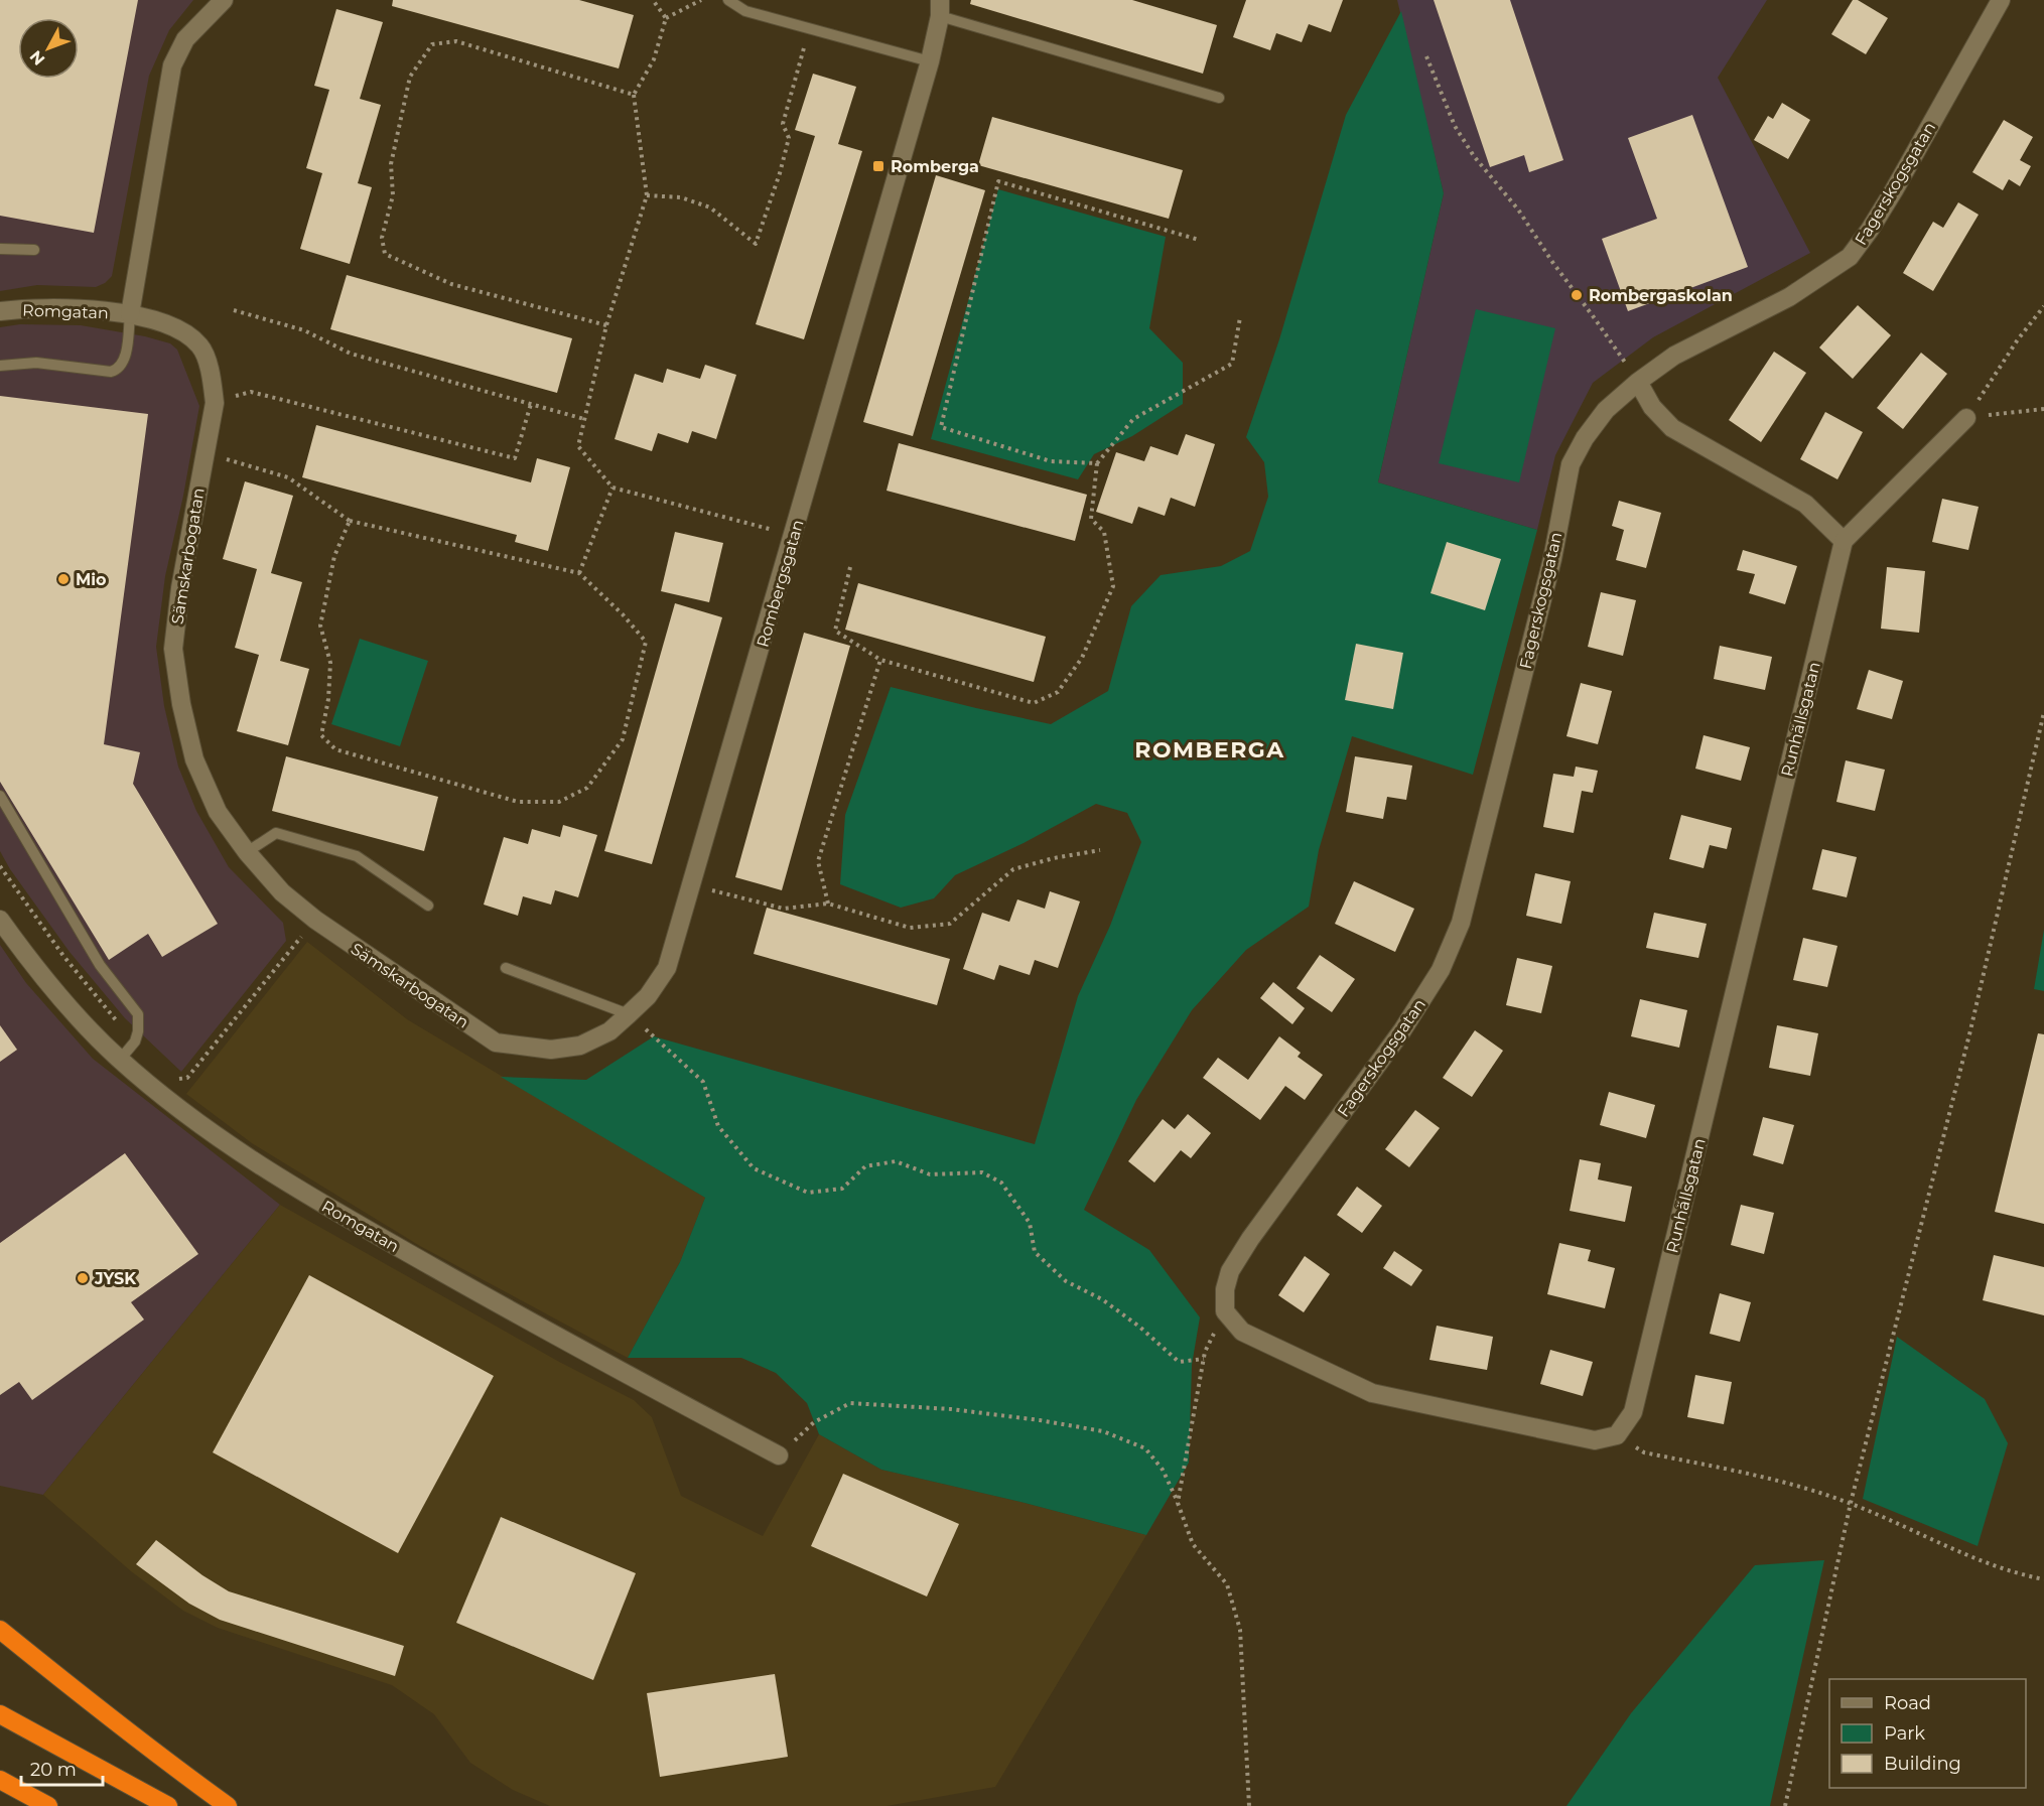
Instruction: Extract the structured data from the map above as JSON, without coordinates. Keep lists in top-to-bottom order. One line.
{"streets":{"street":["Fagerskogsgatan","Romgatan","Sämskarbogatan","Rombergsgatan","Runhällsgatan"]},"crossings":[["Romgatan","Sämskarbogatan"],["Sämskarbogatan","Rombergsgatan"]],"districts":["ROMBERGA"],"places":{"transit":["Romberga"],"other":["Rombergaskolan","Mio","JYSK"]},"legend":["Road","Park","Building"],"scale_bar":"20 m","north":"bottom left"}
